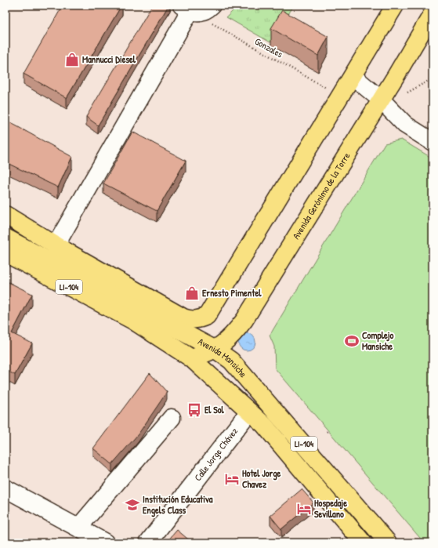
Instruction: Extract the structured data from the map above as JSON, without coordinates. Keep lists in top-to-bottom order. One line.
{"streets":{"main road":["Avenida Gerónimo de la Torre","LI-104","Avenida Mansiche"],"street":["Calle Jorge Chávez"],"path":["Gonzales"]},"crossings":[["Avenida Gerónimo de la Torre","Avenida Mansiche"],["Avenida Mansiche","Calle Jorge Chávez"]],"places":{"shop":["Mannucci Diesel","Ernesto Pimentel"],"sports":["Complejo Mansiche"],"bus stop":["El Sol"],"hotel":["Hotel Jorge Chavez","Hospedaje Sevillano"],"school or university":["Institución Educativa Engels Class"]}}
